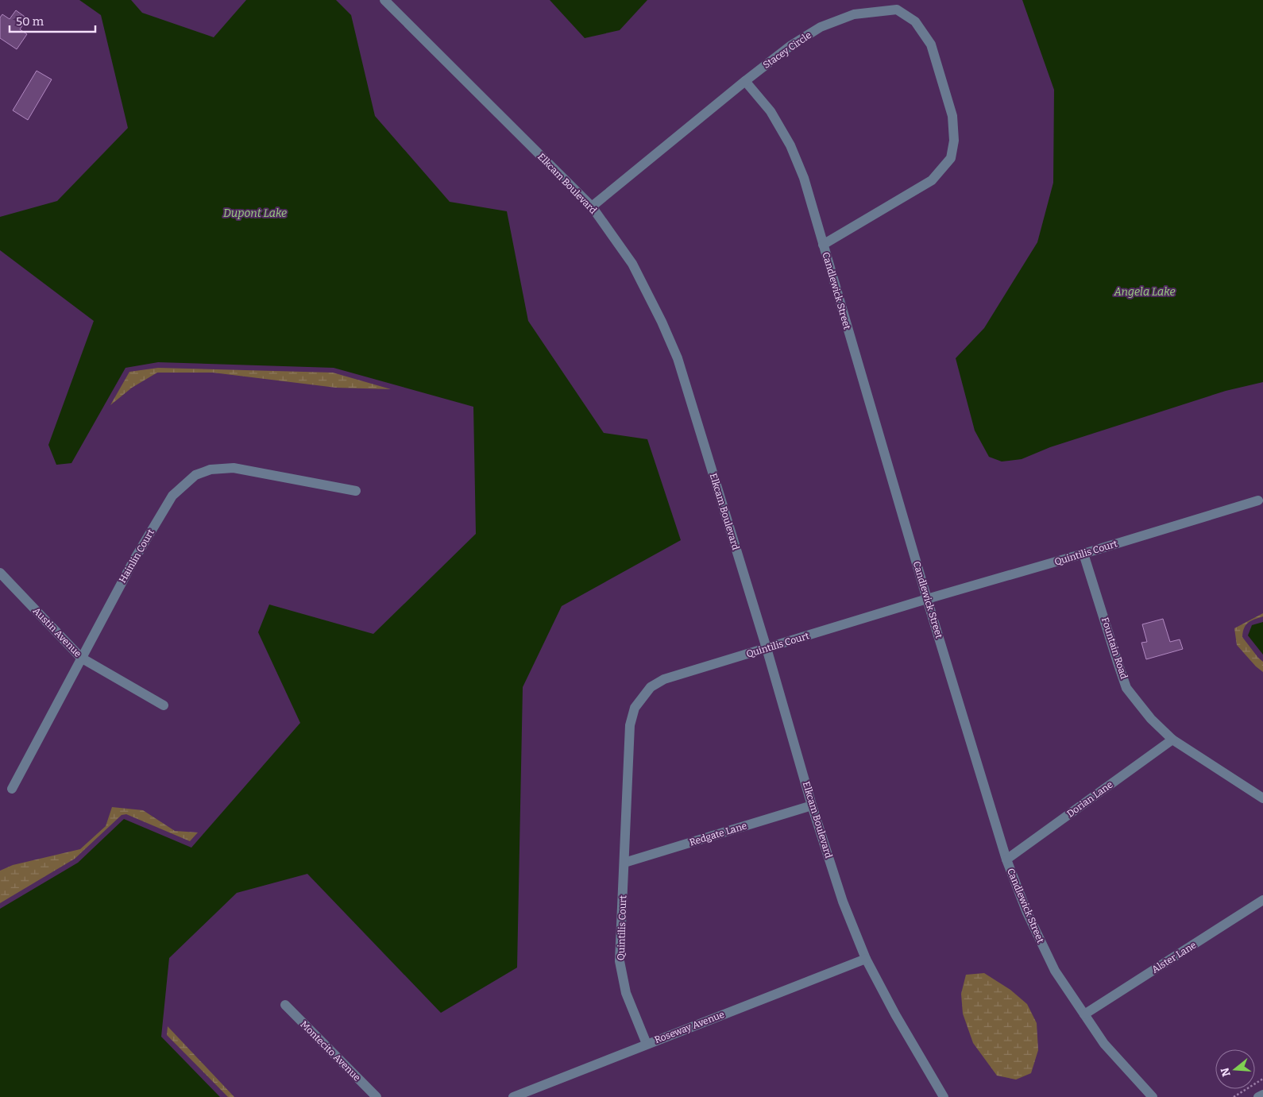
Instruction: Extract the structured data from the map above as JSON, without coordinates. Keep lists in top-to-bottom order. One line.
{"streets":{"street":["Stacey Circle","Elkcam Boulevard","Candlewick Street","Quintilis Court","Hainlin Court","Austin Avenue","Fountain Road","Dorian Lane","Redgate Lane","Alster Lane","Roseway Avenue","Montecito Avenue"]},"crossings":[["Stacey Circle","Elkcam Boulevard"],["Stacey Circle","Candlewick Street"],["Elkcam Boulevard","Quintilis Court"],["Elkcam Boulevard","Redgate Lane"],["Elkcam Boulevard","Roseway Avenue"],["Candlewick Street","Quintilis Court"],["Candlewick Street","Dorian Lane"],["Candlewick Street","Alster Lane"],["Quintilis Court","Fountain Road"],["Quintilis Court","Redgate Lane"],["Quintilis Court","Roseway Avenue"],["Hainlin Court","Austin Avenue"],["Fountain Road","Dorian Lane"]],"water":["Dupont Lake","Angela Lake"],"scale_bar":"50 m","north":"left"}
